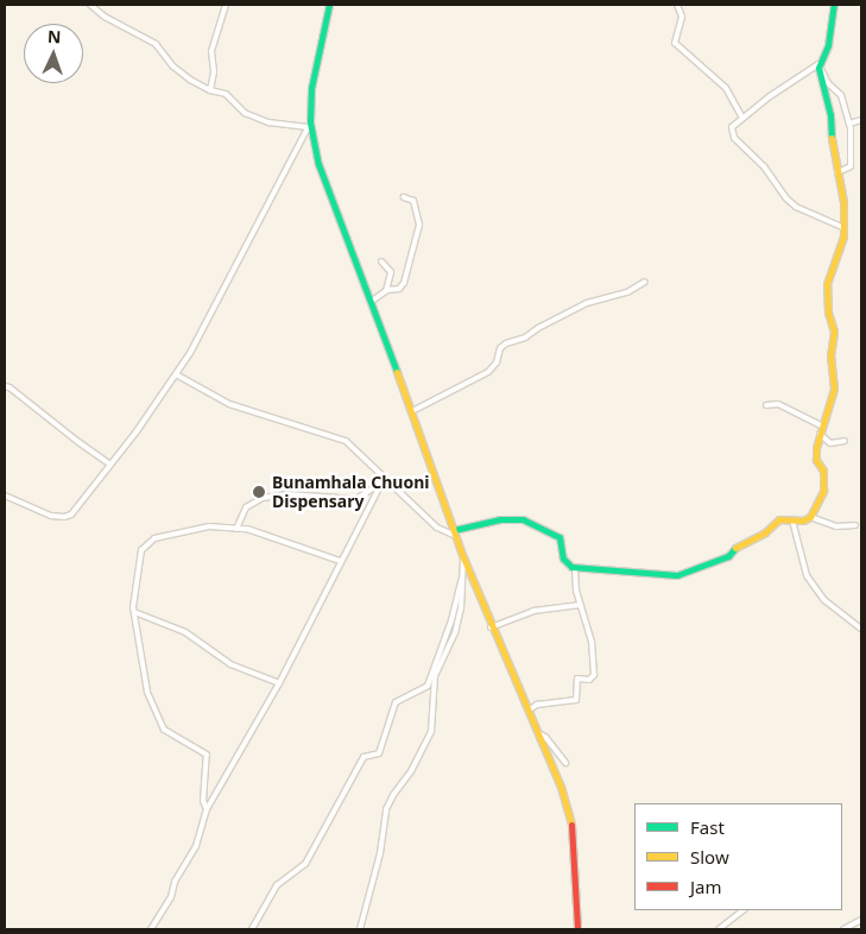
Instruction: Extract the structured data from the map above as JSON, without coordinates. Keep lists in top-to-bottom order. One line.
{"places":["Bunamhala Chuoni Dispensary"],"legend":["Fast","Slow","Jam"],"north":"top"}
